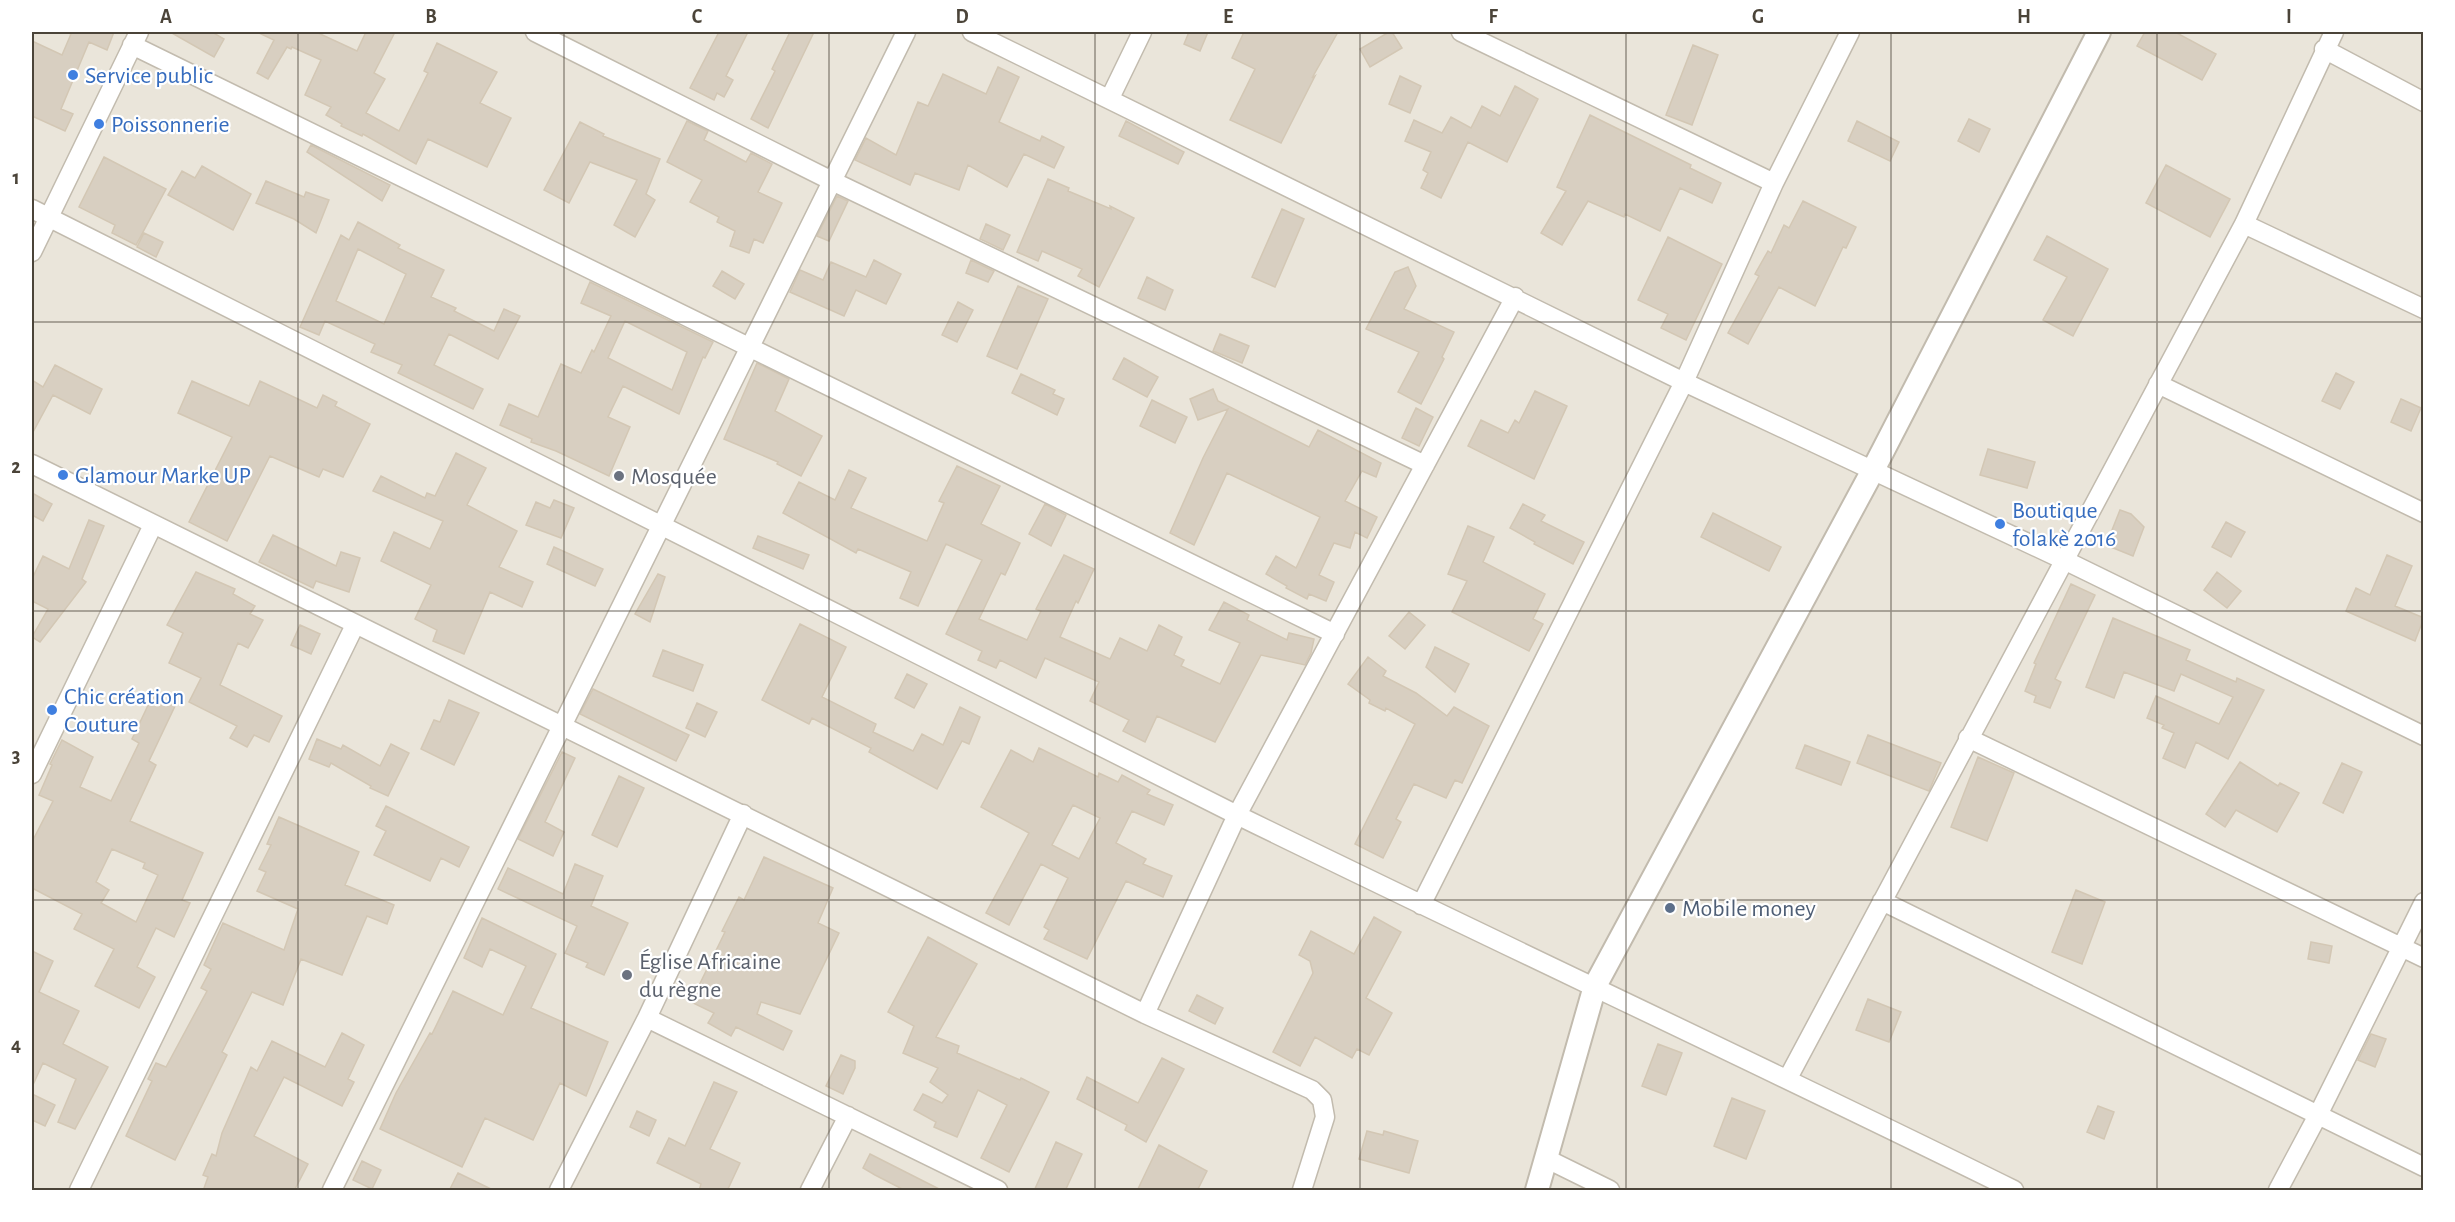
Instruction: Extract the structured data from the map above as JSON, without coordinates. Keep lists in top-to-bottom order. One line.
{"places":["Service public","Poissonnerie","Glamour Marke UP","Mosquée","Boutique folakè 2016","Chic création Couture","Mobile money","Église Africaine du règne"],"grid":{"columns":["A","B","C","D","E","F","G","H","I"],"rows":["1","2","3","4"]}}
